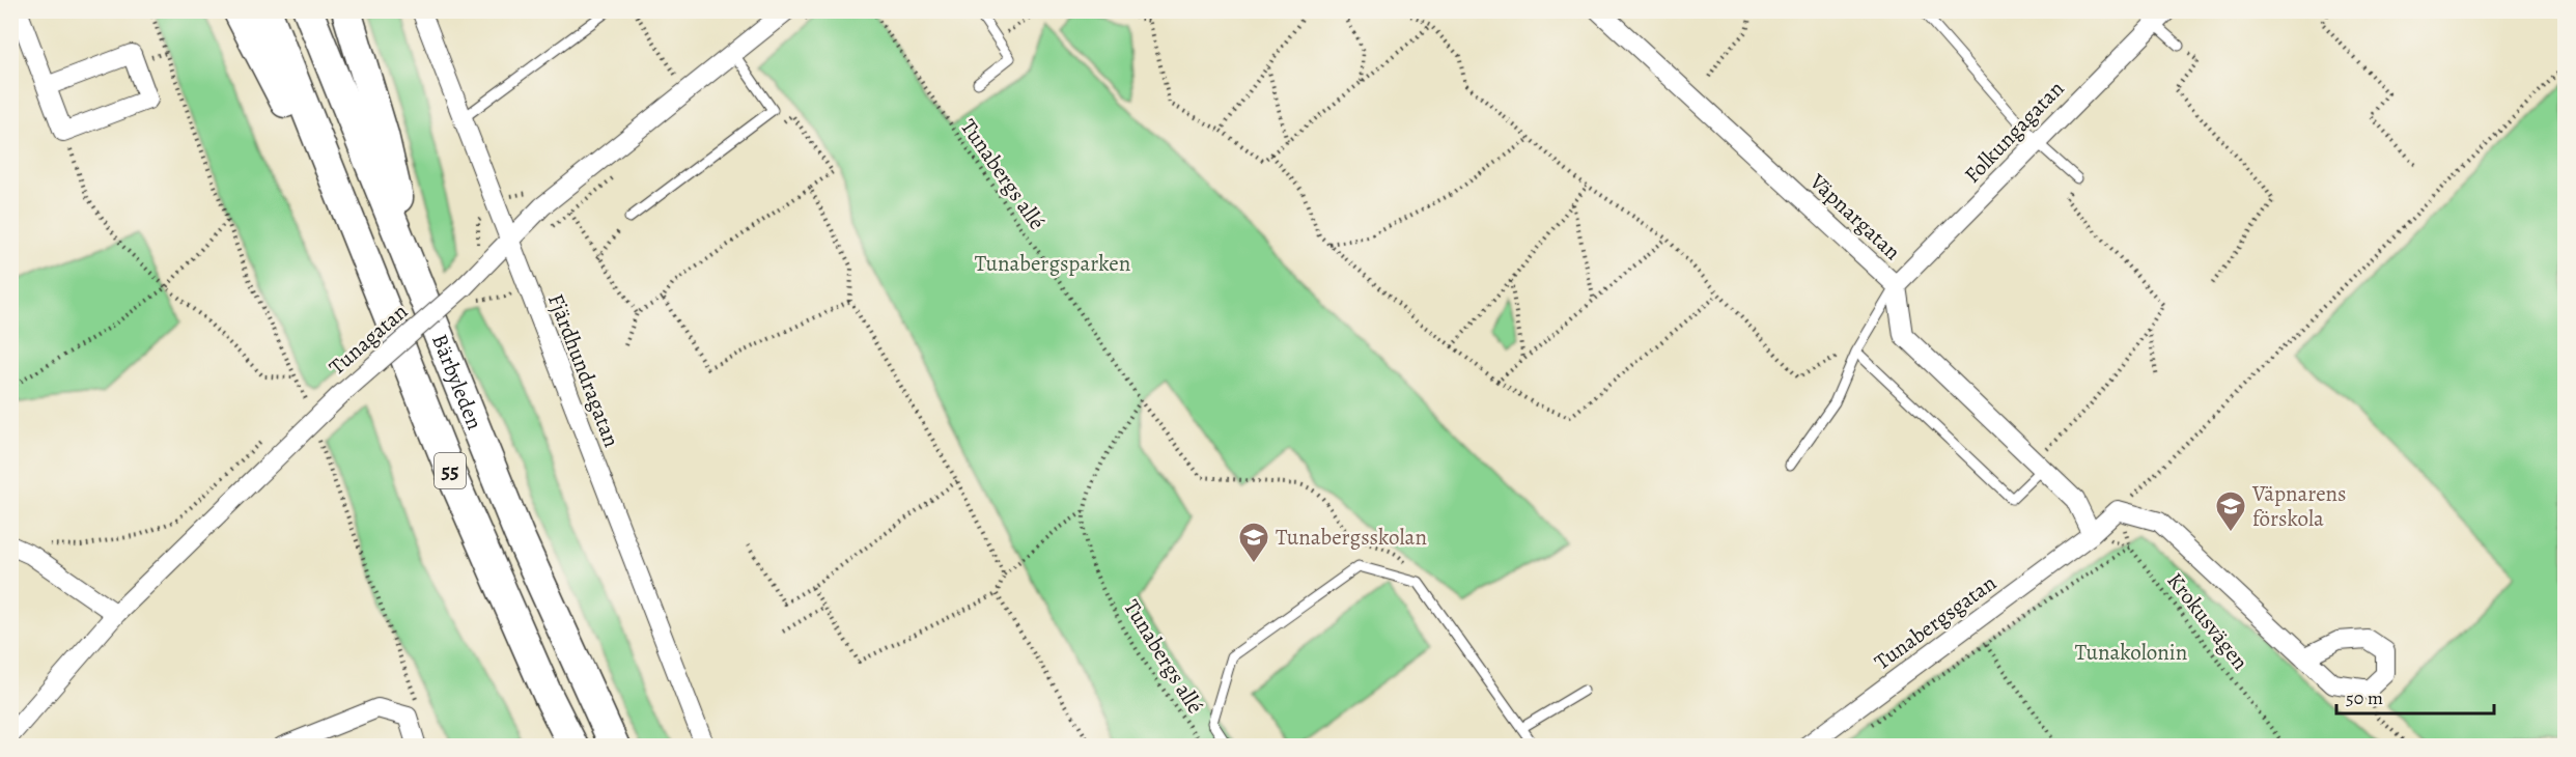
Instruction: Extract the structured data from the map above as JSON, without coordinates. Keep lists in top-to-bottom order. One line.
{"streets":{"main road":["Bärbyleden","55"],"street":["Folkungagatan","Väpnargatan","Tunagatan","Fjärdhundragatan","Tunabergsgatan"],"path":["Tunabergs allé","Krokusvägen"]},"crossings":[["Folkungagatan","Väpnargatan"],["Väpnargatan","Tunabergsgatan"],["Tunagatan","Fjärdhundragatan"]],"parks":["Tunabergsparken","Tunakolonin"],"places":{"school or university":["Väpnarens förskola","Tunabergsskolan"]},"scale_bar":"50 m"}
